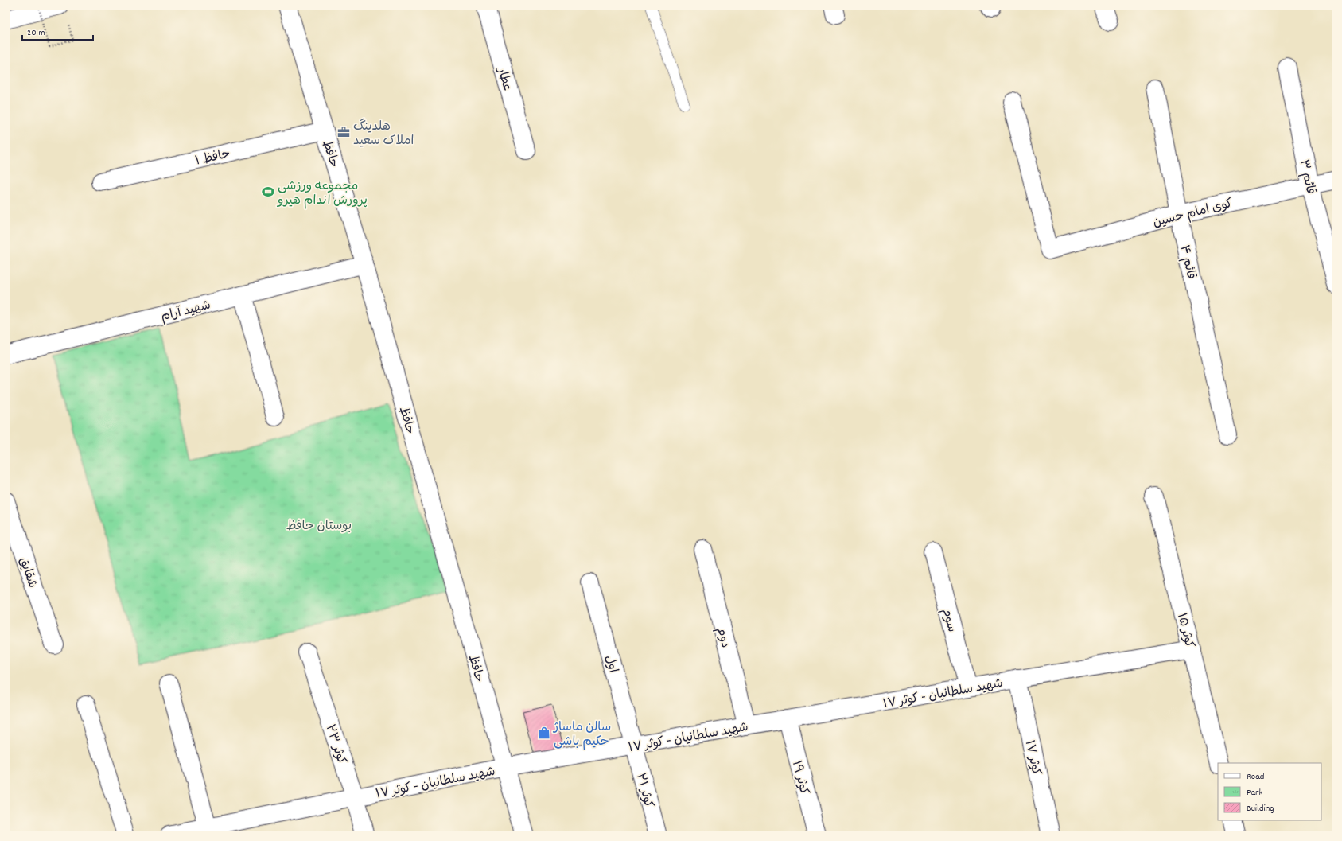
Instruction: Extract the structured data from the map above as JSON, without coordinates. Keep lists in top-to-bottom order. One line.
{"streets":{"street":["عطار","حافظ","حافظ ۱","قائم ۳","کوی امام حسین","قائم ۴","شهید آرام","شقایق","سوم","کوثر ۱۵","دوم","اول","شهید سلطانیان - کوثر ۱۷","کوثر ۲۳","کوثر ۱۷","کوثر ۱۹","کوثر ۲۱"]},"crossings":[["حافظ","حافظ ۱"],["حافظ","شهید آرام"],["حافظ","شهید سلطانیان - کوثر ۱۷"],["قائم ۳","کوی امام حسین"],["کوی امام حسین","قائم ۴"],["سوم","شهید سلطانیان - کوثر ۱۷"],["کوثر ۱۵","شهید سلطانیان - کوثر ۱۷"],["دوم","شهید سلطانیان - کوثر ۱۷"],["اول","شهید سلطانیان - کوثر ۱۷"],["اول","کوثر ۲۱"],["شهید سلطانیان - کوثر ۱۷","کوثر ۲۳"],["شهید سلطانیان - کوثر ۱۷","کوثر ۱۷"],["شهید سلطانیان - کوثر ۱۷","کوثر ۱۹"],["شهید سلطانیان - کوثر ۱۷","کوثر ۲۱"]],"parks":["بوستان حافظ"],"places":{"office":["هلدینگ املاک سعید"],"sports":["مجموعه ورزشی پرورش اندام هیرو"],"shop":["سالن ماساژ حکیم باشی"]},"legend":["Road","Park","Building"],"scale_bar":"20 m"}
